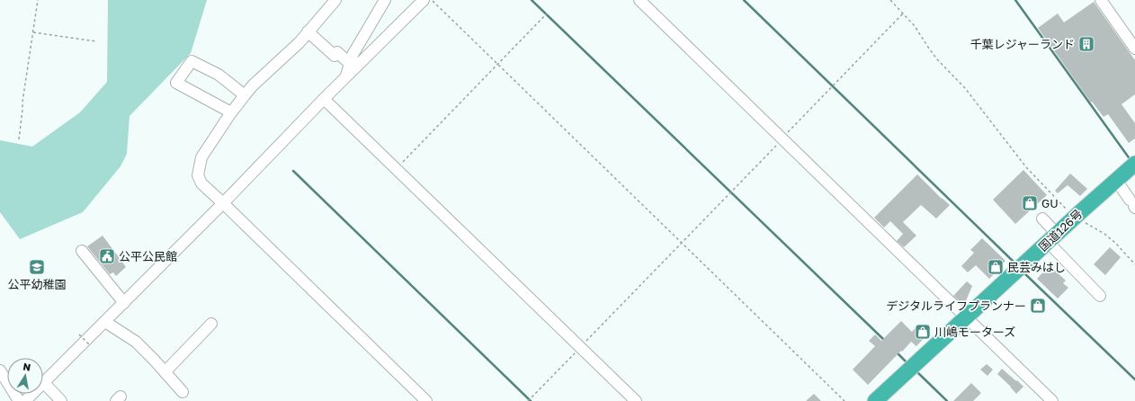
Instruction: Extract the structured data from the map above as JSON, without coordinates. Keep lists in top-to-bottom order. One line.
{"streets":{"highway":["国道126号"]},"places":{"building":["千葉レジャーランド"],"shop":["GU","民芸みはし","デジタルライフプランナー","川嶋モーターズ"],"public building":["公平公民館"],"school or university":["公平幼稚園"]},"north":"top"}
